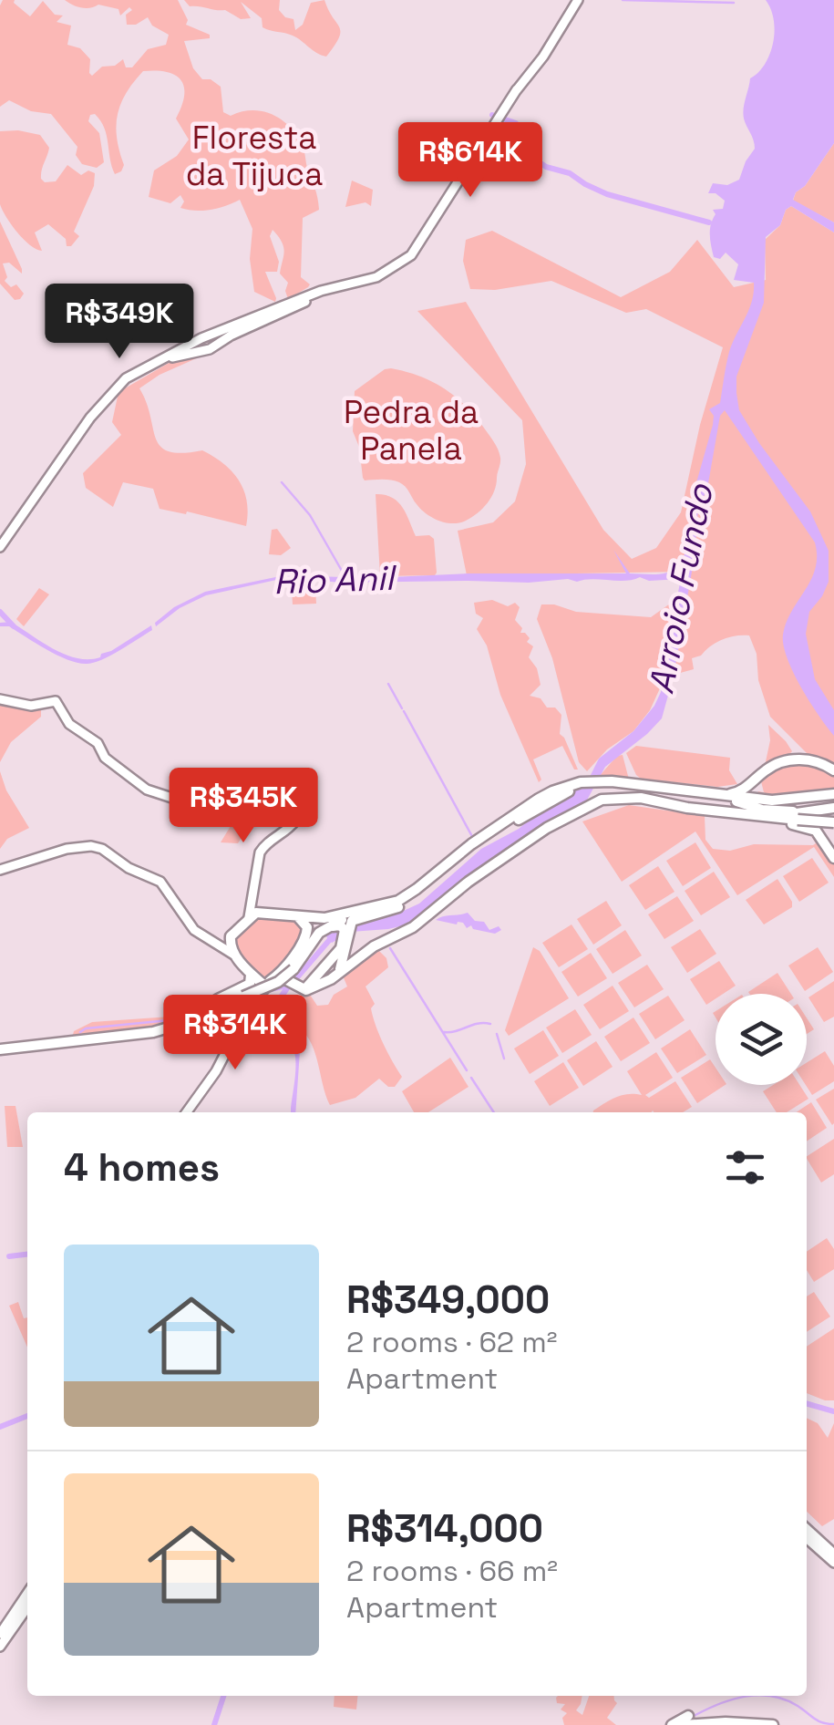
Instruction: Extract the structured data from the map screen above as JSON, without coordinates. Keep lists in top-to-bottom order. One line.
{"water":["Rio Anil","Arroio Fundo"],"parks":["Floresta da Tijuca","Pedra da Panela"],"page":{"price":["R$614K","R$349K","R$345K","R$314K"],"heading":"4 homes","list":[{"name":"R$349,000","note":"2 rooms · 62 m² · Apartment"},{"name":"R$314,000","note":"2 rooms · 66 m² · Apartment"}]}}
